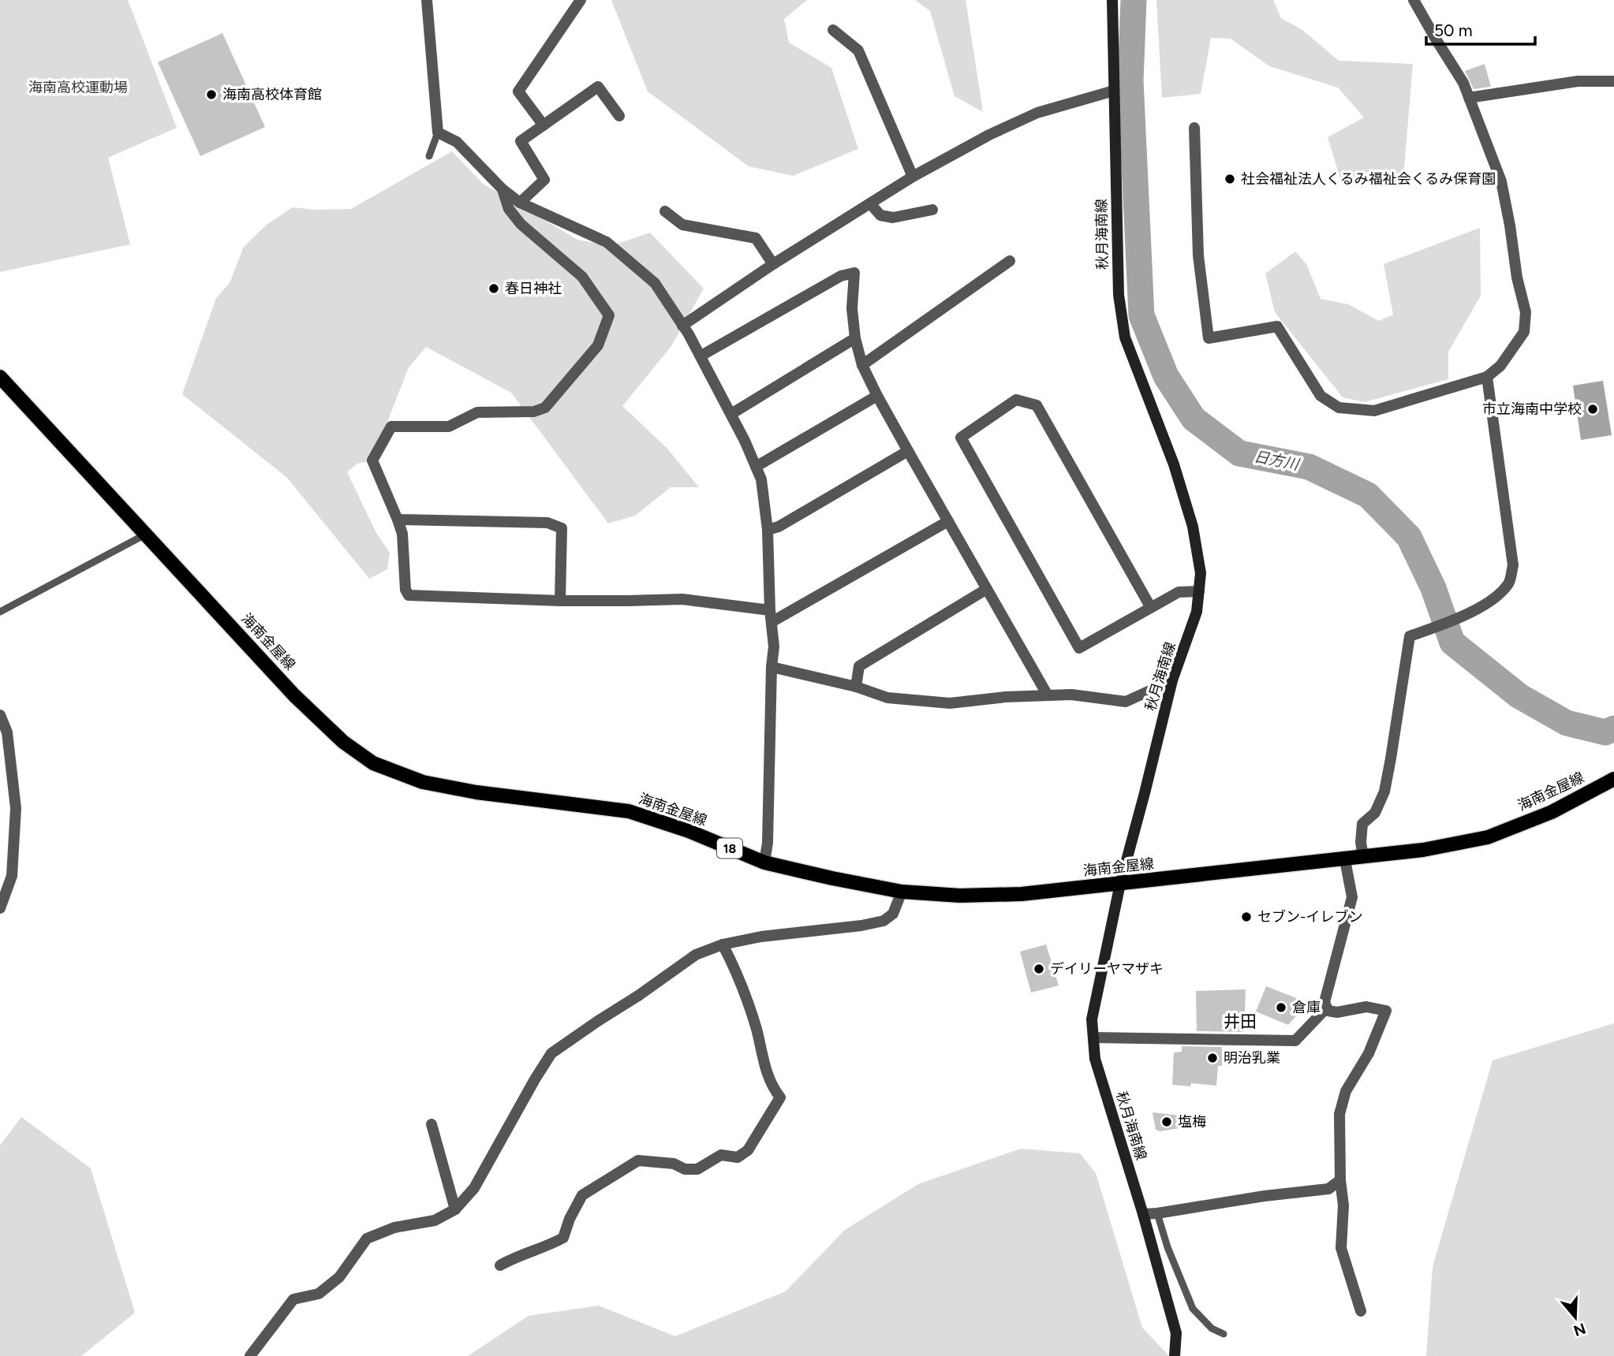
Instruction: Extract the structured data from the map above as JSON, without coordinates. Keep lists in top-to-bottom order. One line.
{"streets":{"main road":["秋月海南線","海南金屋線","18"]},"crossings":[["秋月海南線","海南金屋線"]],"districts":["井田"],"water":["日方川"],"parks":["海南高校運動場"],"places":["海南高校体育館","社会福祉法人くるみ福祉会くるみ保育園","春日神社","市立海南中学校","セブン-イレブン","デイリーヤマザキ","倉庫","明治乳業","塩梅"],"scale_bar":"50 m","north":"bottom"}
